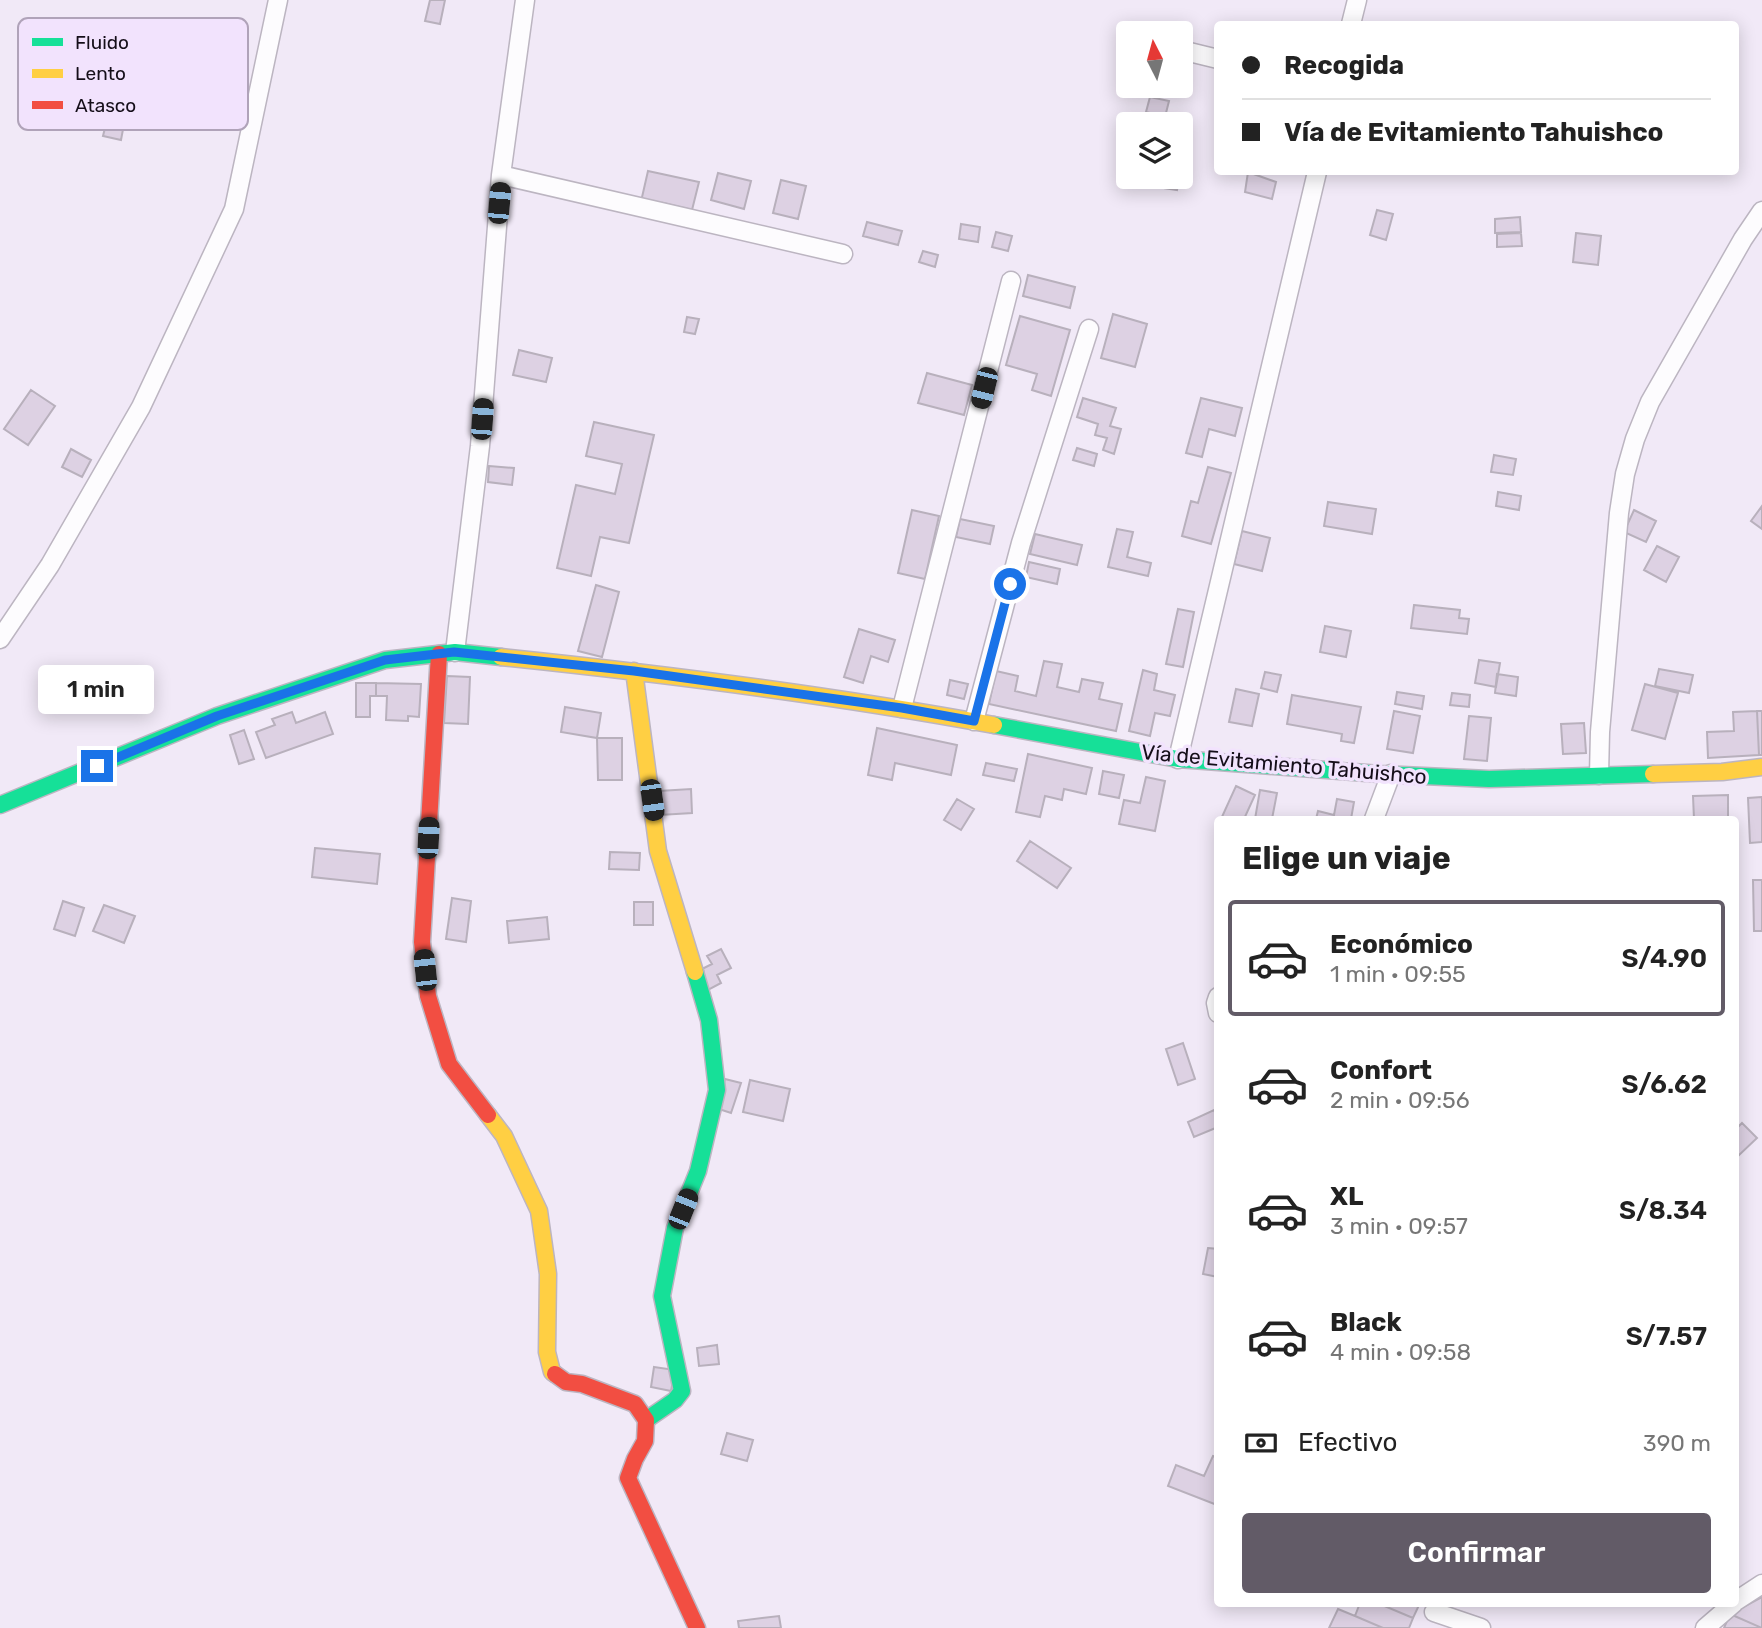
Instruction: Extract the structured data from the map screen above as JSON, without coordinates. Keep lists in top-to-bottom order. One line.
{"streets":{"street":["Vía de Evitamiento Tahuishco"]},"legend":["Fluido","Lento","Atasco"],"north":"top","page":{"banner":["Recogida","Vía de Evitamiento Tahuishco"],"bubble":"1 min","heading":"Elige un viaje","list":[{"name":"Económico","note":"1 min · 09:55","value":"S/4.90"},{"name":"Confort","note":"2 min · 09:56","value":"S/6.62"},{"name":"XL","note":"3 min · 09:57","value":"S/8.34"},{"name":"Black","note":"4 min · 09:58","value":"S/7.57"}],"pay":["Efectivo","390 m"],"buttons":"Confirmar"}}
